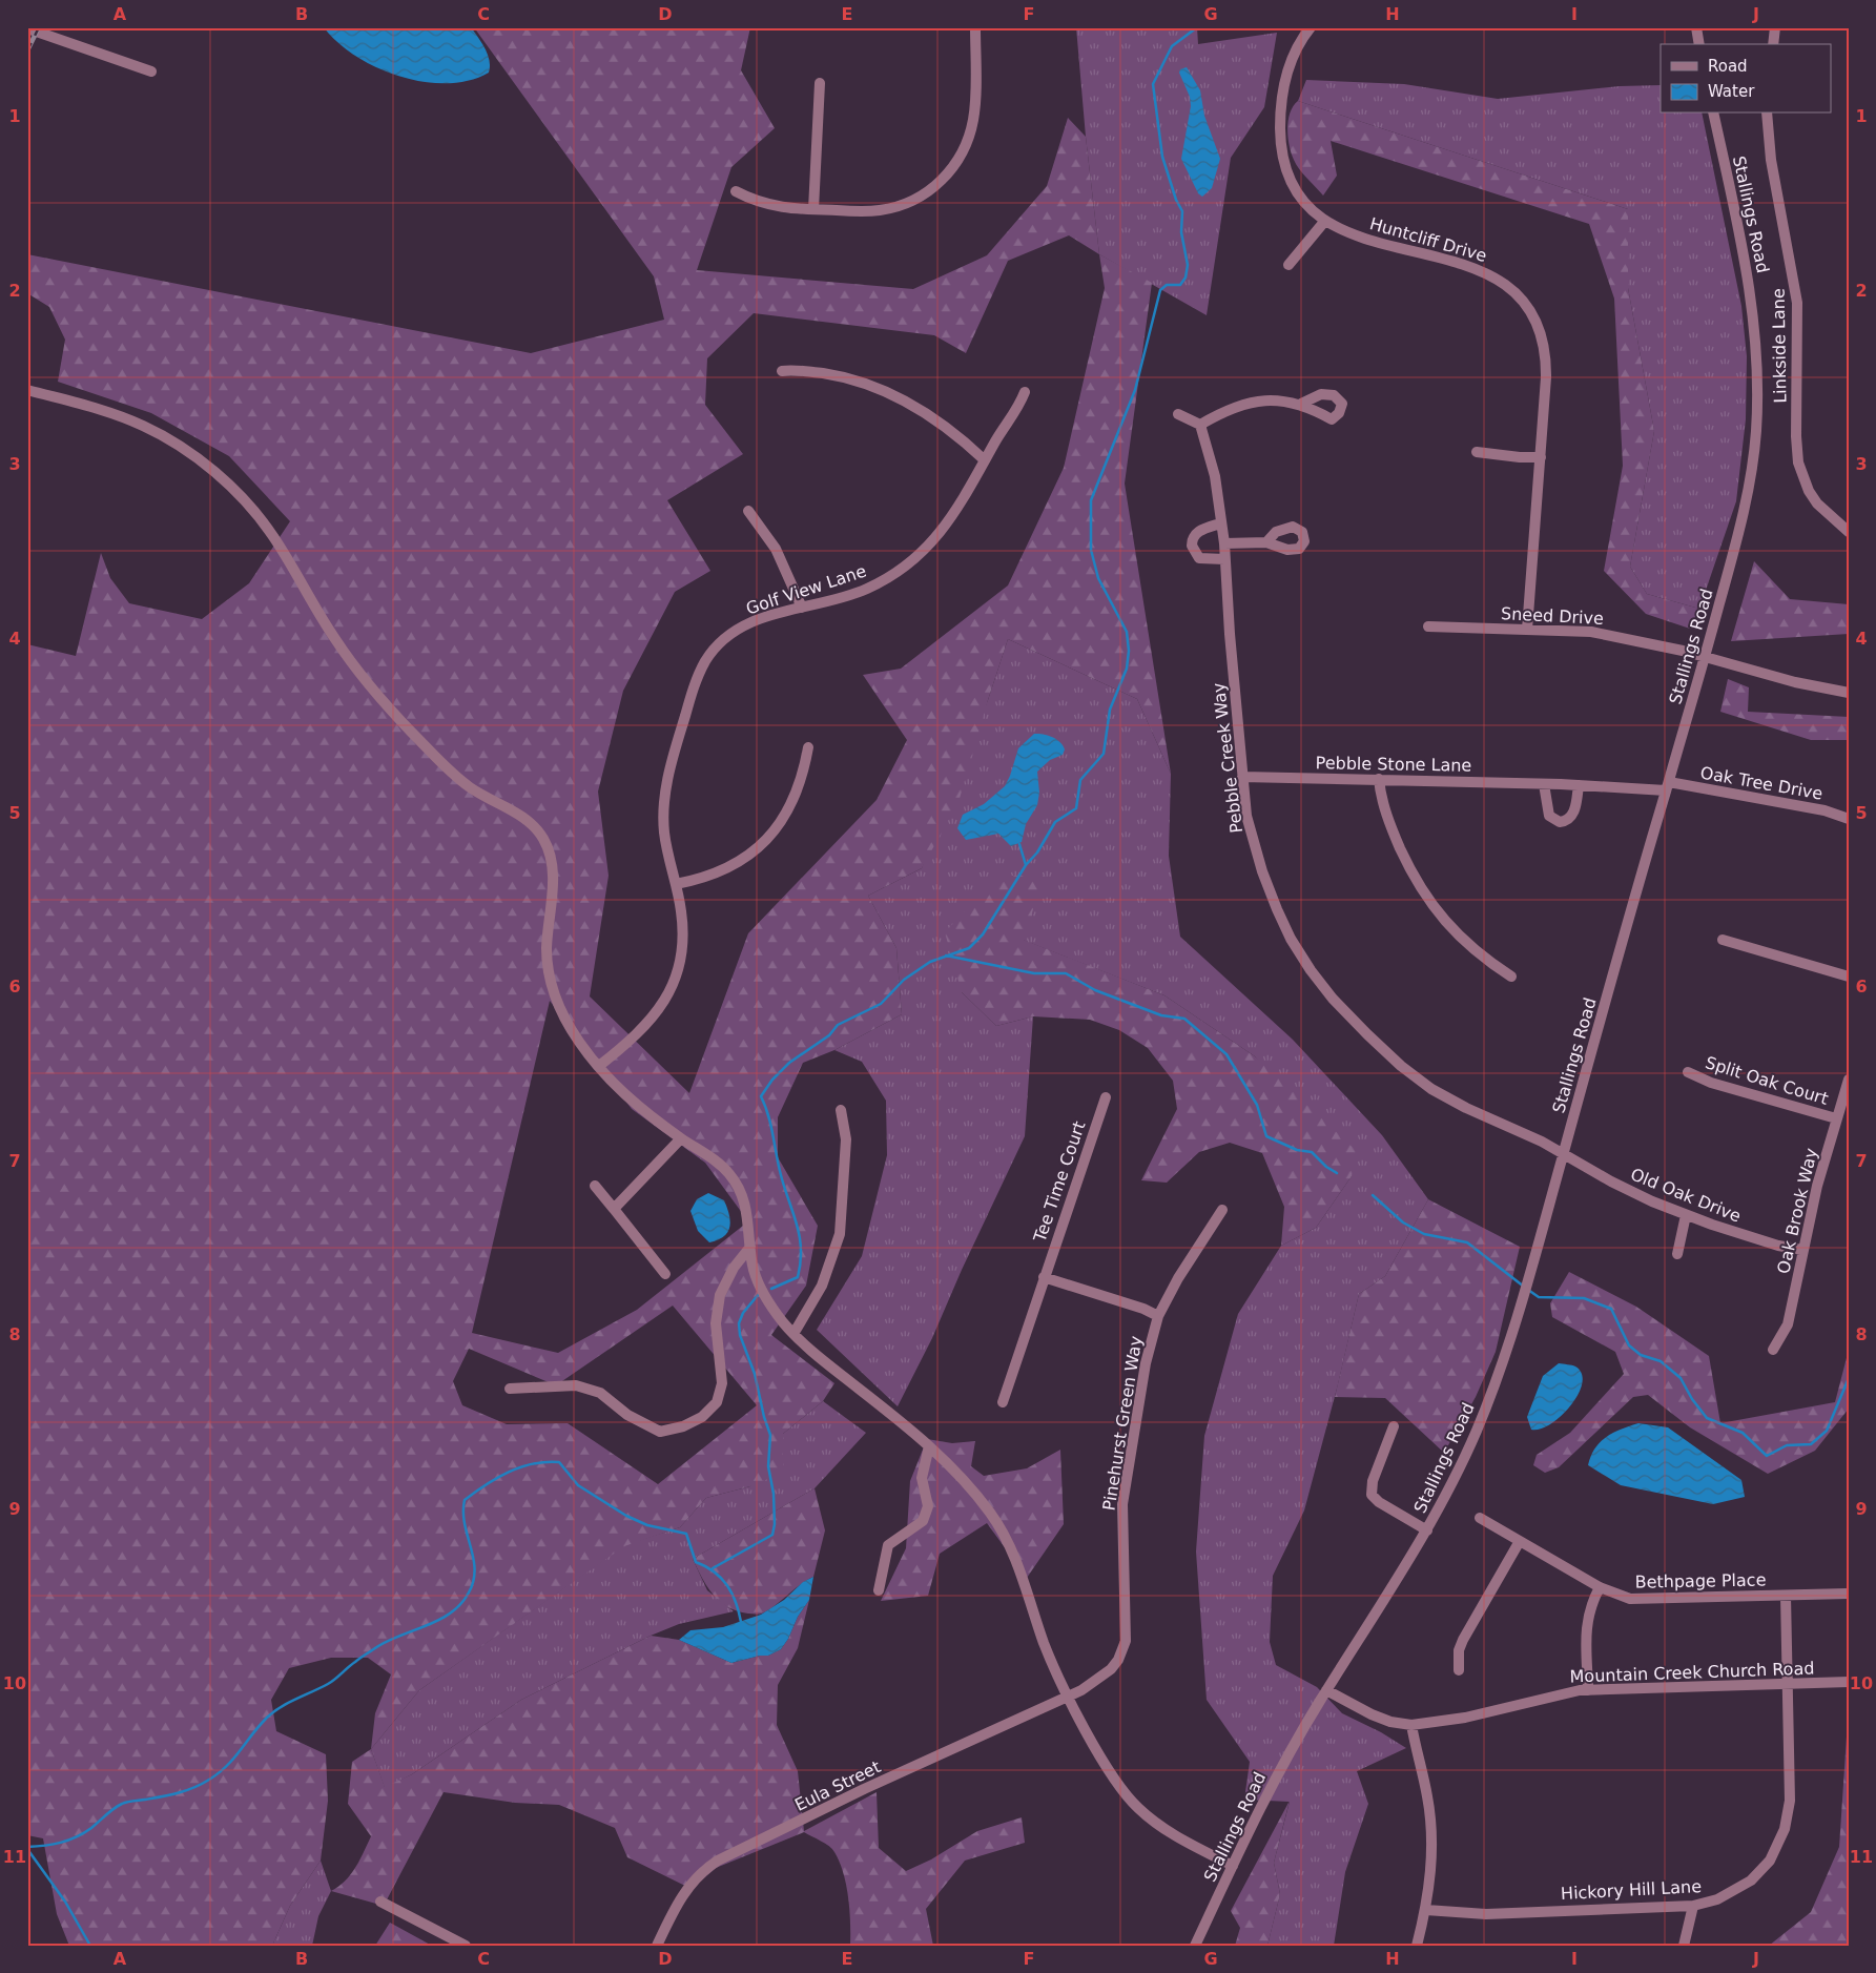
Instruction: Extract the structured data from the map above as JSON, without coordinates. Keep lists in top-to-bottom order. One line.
{"streets":{"street":["Stallings Road","Huntcliff Drive","Linkside Lane","Golf View Lane","Sneed Drive","Pebble Creek Way","Pebble Stone Lane","Oak Tree Drive","Split Oak Court","Tee Time Court","Old Oak Drive","Oak Brook Way","Pinehurst Green Way","Bethpage Place","Mountain Creek Church Road","Eula Street","Hickory Hill Lane"]},"crossings":[["Stallings Road","Sneed Drive"],["Stallings Road","Pebble Creek Way"],["Stallings Road","Pebble Stone Lane"],["Stallings Road","Oak Tree Drive"],["Stallings Road","Old Oak Drive"],["Stallings Road","Mountain Creek Church Road"],["Huntcliff Drive","Sneed Drive"],["Pebble Creek Way","Pebble Stone Lane"],["Pebble Creek Way","Old Oak Drive"],["Pebble Stone Lane","Oak Tree Drive"],["Split Oak Court","Oak Brook Way"],["Old Oak Drive","Oak Brook Way"],["Pinehurst Green Way","Eula Street"],["Bethpage Place","Hickory Hill Lane"],["Mountain Creek Church Road","Hickory Hill Lane"]],"legend":["Road","Water"],"grid":{"columns":["A","B","C","D","E","F","G","H","I","J"],"rows":["1","2","3","4","5","6","7","8","9","10","11"]}}
